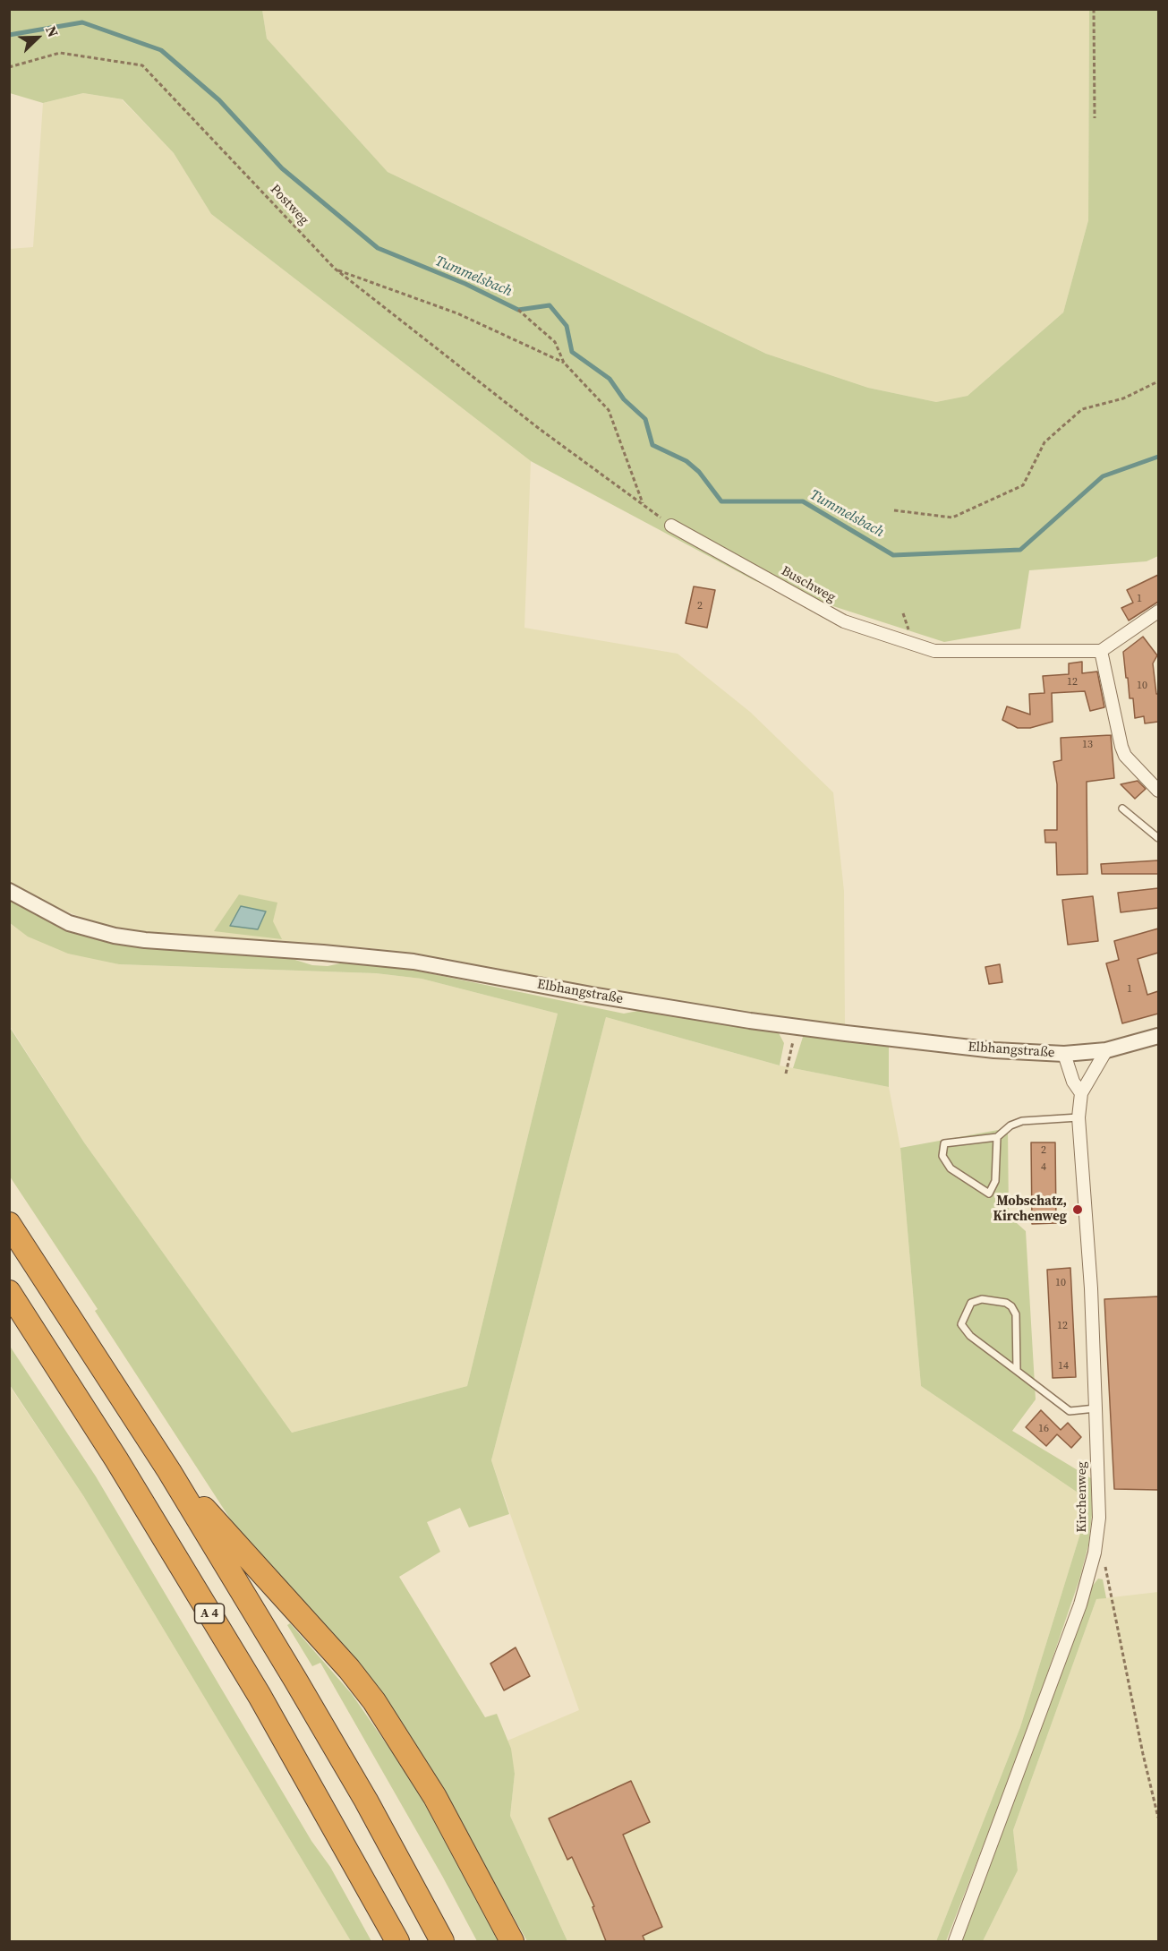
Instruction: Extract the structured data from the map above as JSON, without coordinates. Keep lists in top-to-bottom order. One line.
{"streets":{"highway":["A 4"],"street":["Buschweg","Elbhangstraße","Kirchenweg"],"path":["Postweg"]},"crossings":[["Elbhangstraße","Kirchenweg"]],"water":["Tummelsbach"],"places":["Mobschatz, Kirchenweg"],"house_numbers":["1","2","12","10","13","1","2","4","10","12","14","16"],"north":"top right"}
